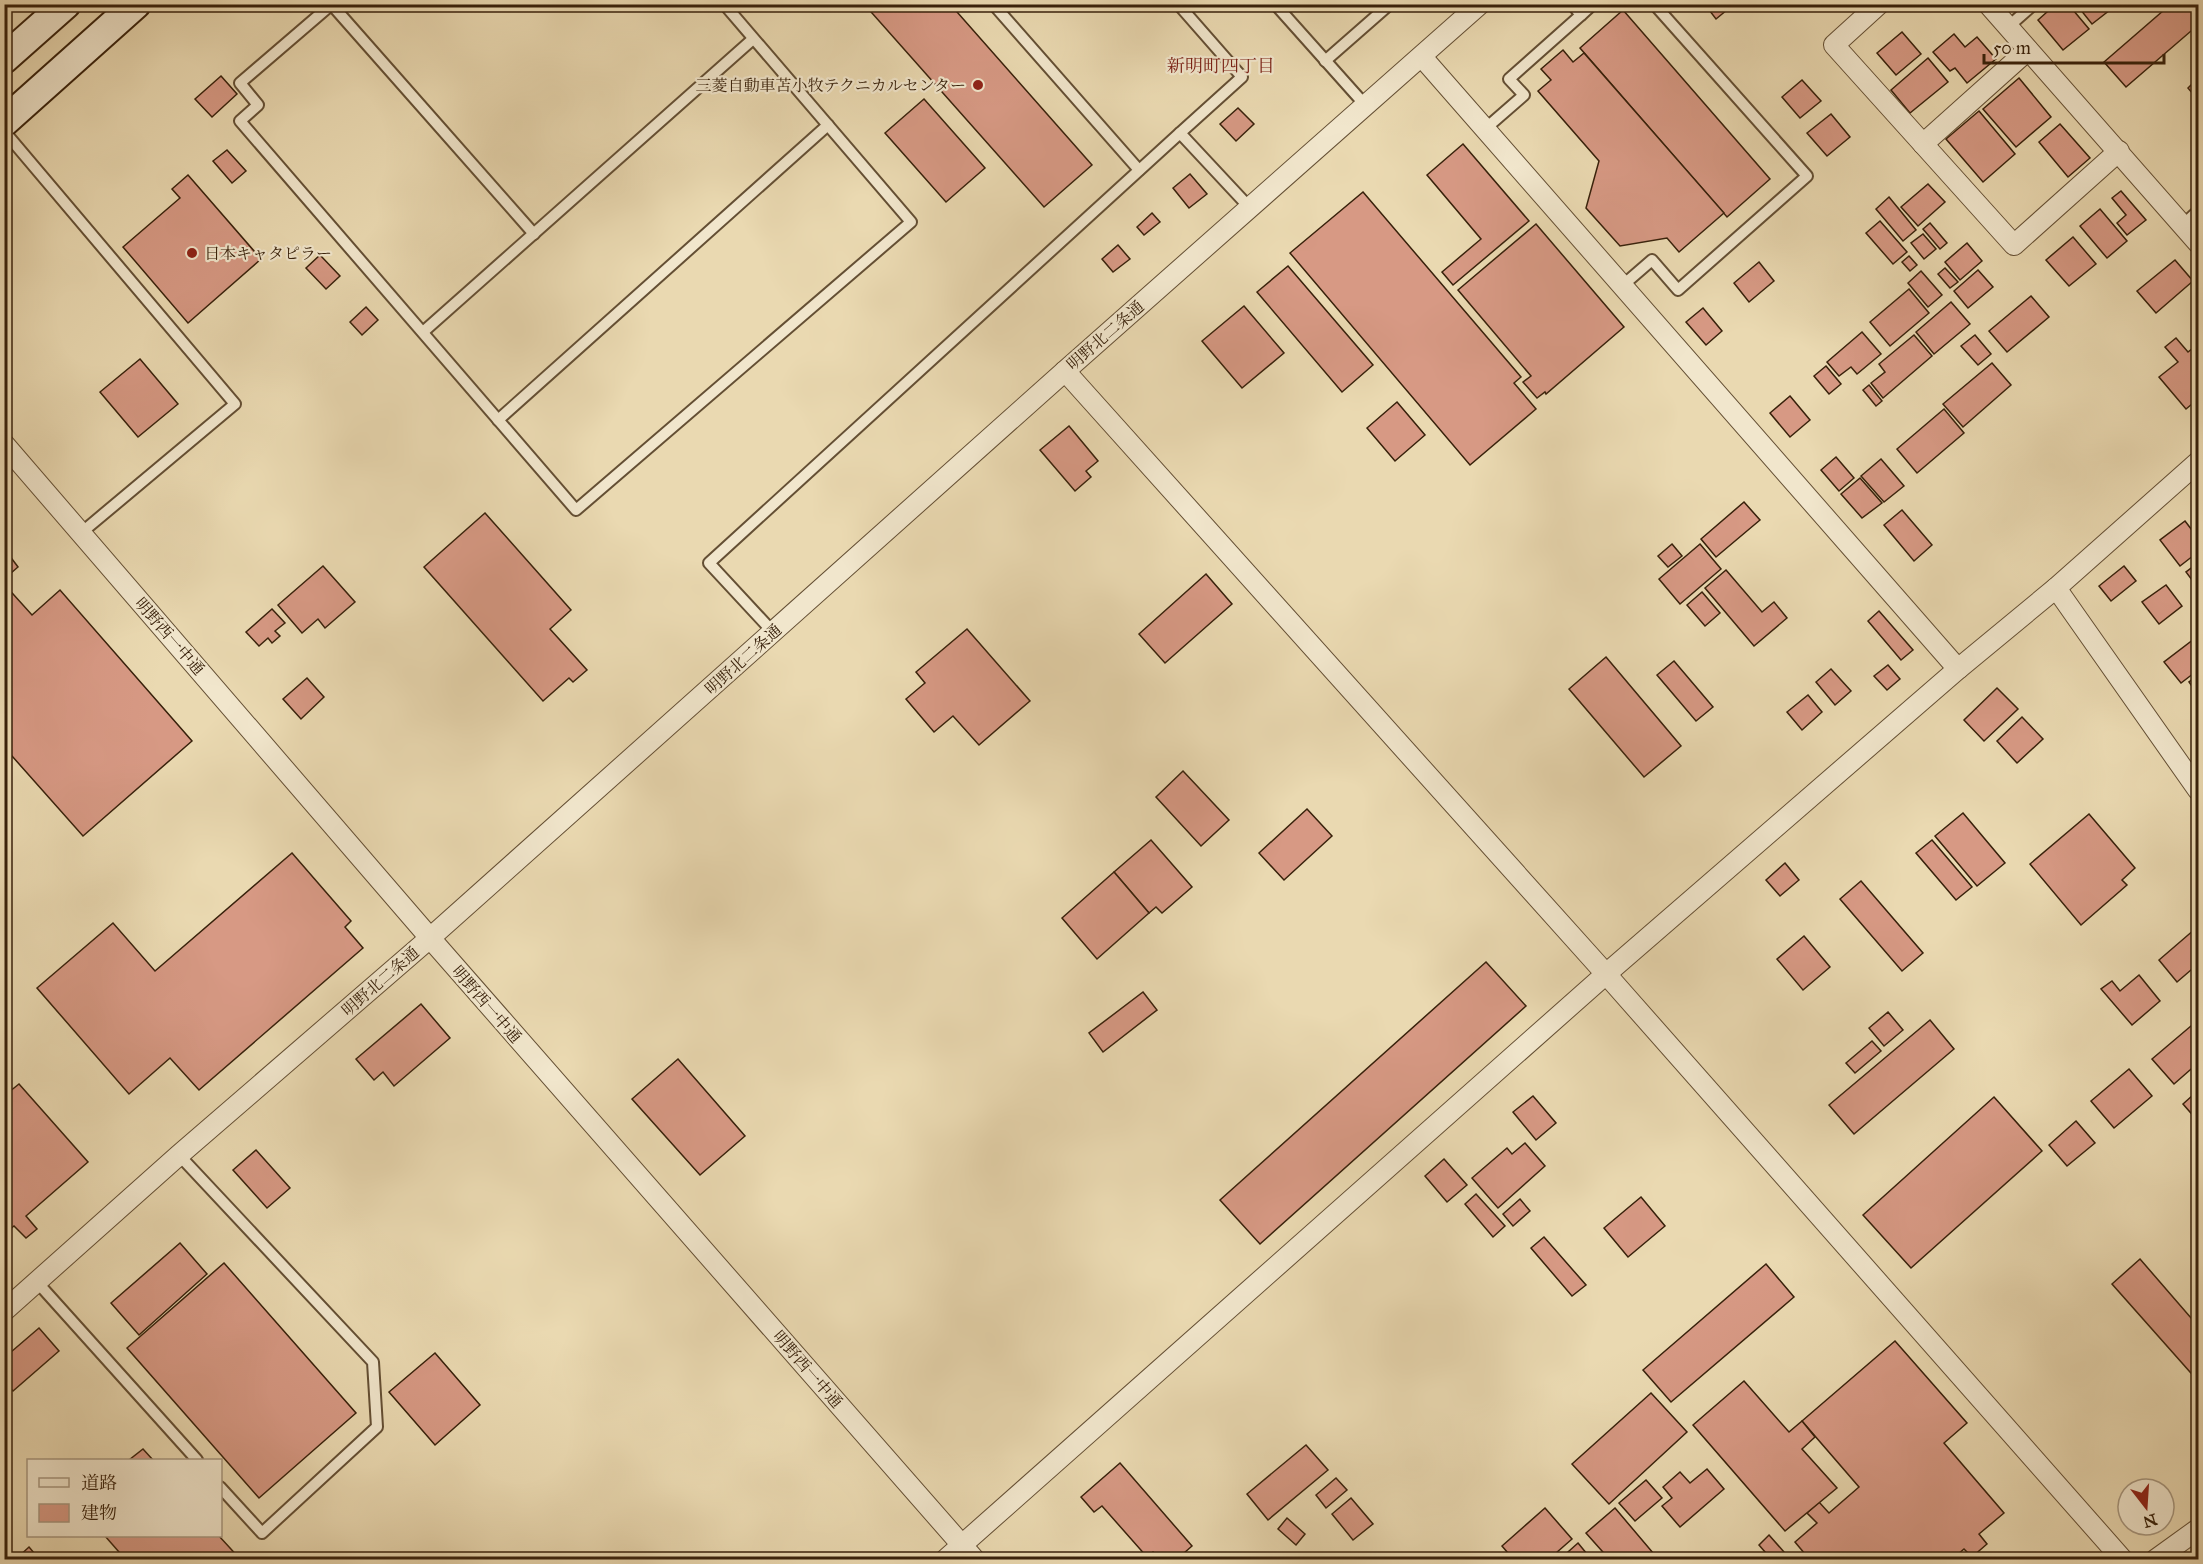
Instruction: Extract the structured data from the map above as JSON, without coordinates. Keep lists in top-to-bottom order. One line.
{"streets":{"street":["明野北二条通","明野西一中通"]},"crossings":[["明野北二条通","明野西一中通"]],"districts":["新明町四丁目"],"places":["三菱自動車苫小牧テクニカルセンター","日本キャタピラー"],"legend":["道路","建物"],"scale_bar":"50 m","north":"bottom"}
